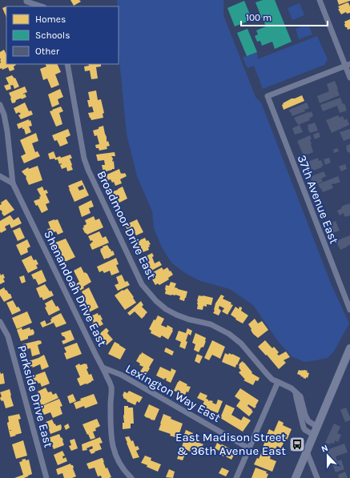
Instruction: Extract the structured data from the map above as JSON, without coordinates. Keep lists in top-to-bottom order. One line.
{"streets":{"street":["37th Avenue East","Broadmoor Drive East","Shenandoah Drive East","Lexington Way East","Parkside Drive East"]},"crossings":[["Shenandoah Drive East","Lexington Way East"]],"places":{"bus stop":["East Madison Street & 36th Avenue East"]},"legend":["Homes","Schools","Other"],"scale_bar":"100 m","north":"top"}
